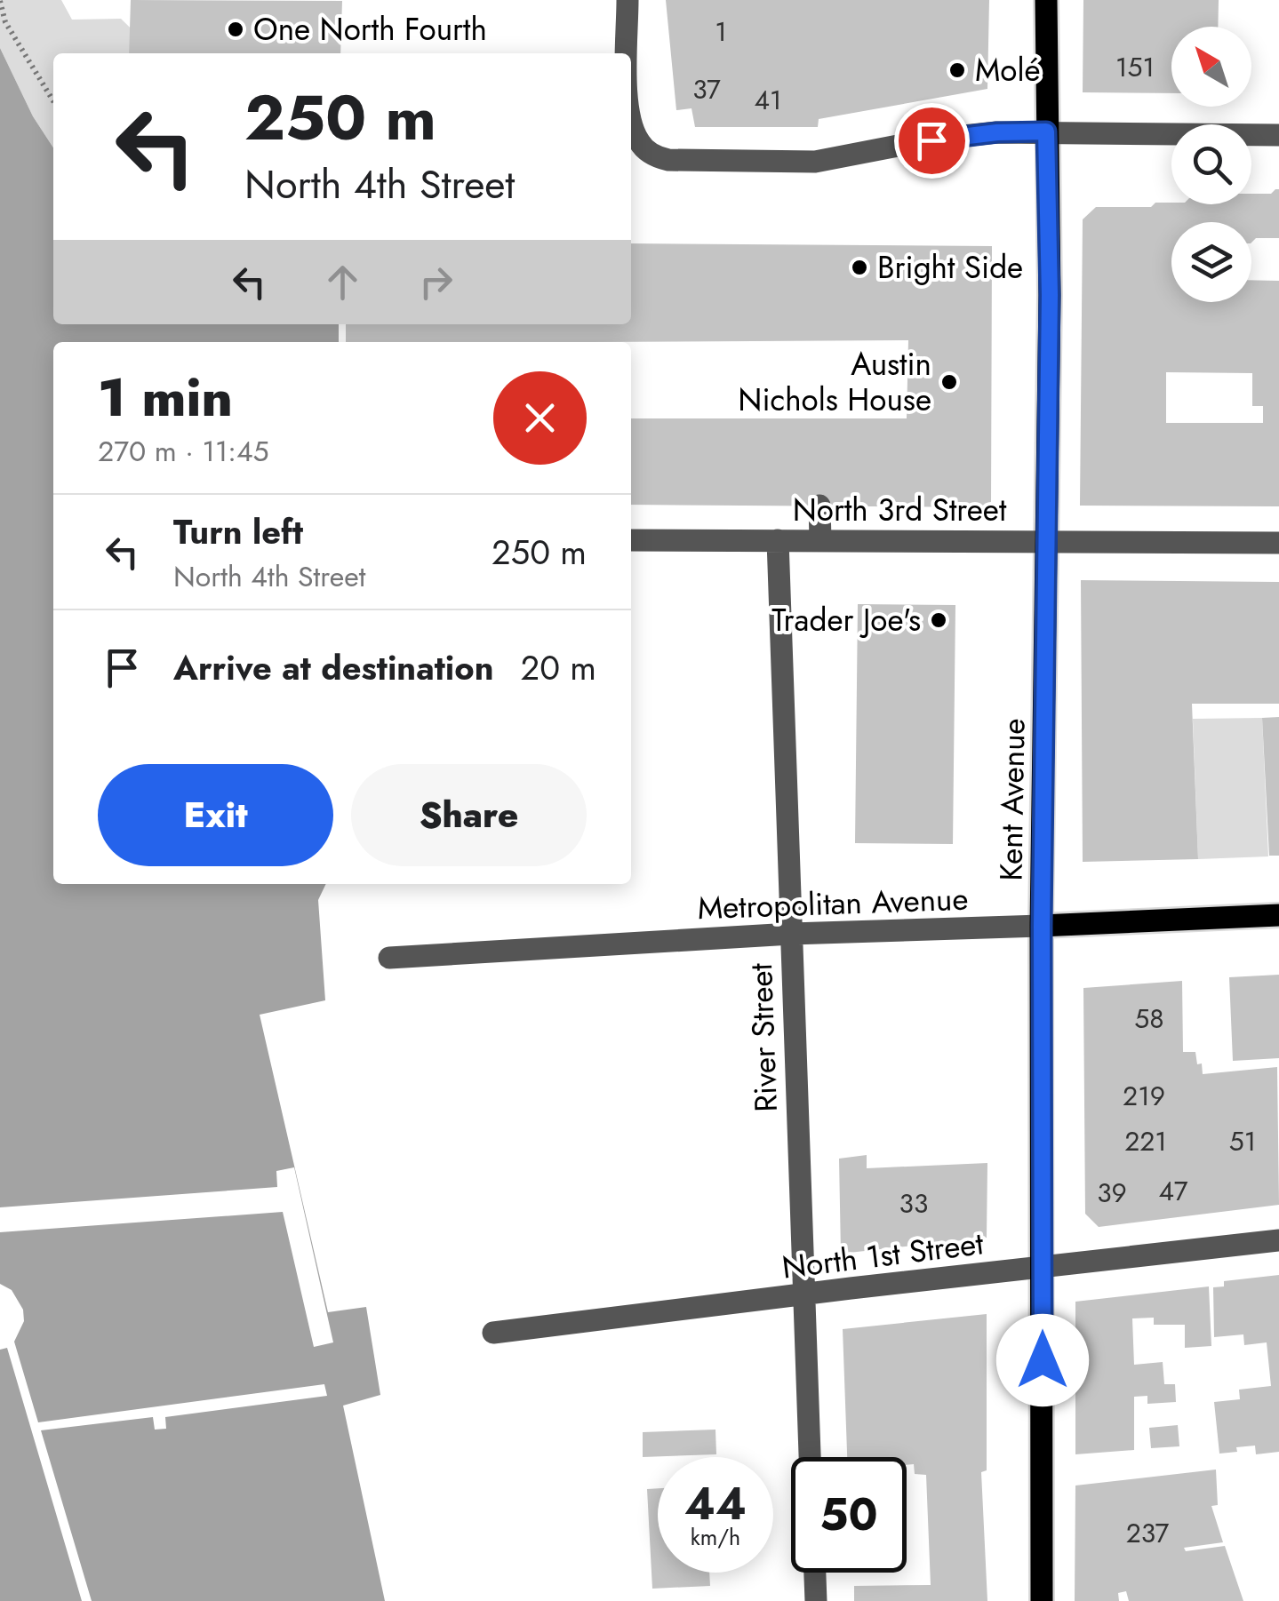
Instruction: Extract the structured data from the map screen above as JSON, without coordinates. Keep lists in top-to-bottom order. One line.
{"streets":{"main road":["Kent Avenue","Metropolitan Avenue"],"street":["North 3rd Street","River Street","North 1st Street"]},"crossings":[["North 3rd Street","Kent Avenue"],["North 3rd Street","River Street"],["Kent Avenue","Metropolitan Avenue"],["Kent Avenue","North 1st Street"],["Metropolitan Avenue","River Street"],["River Street","North 1st Street"]],"places":["One North Fourth","Molé","Bright Side","Austin Nichols House","Trader Joe's"],"house_numbers":["1","151","37","41","58","219","221","51","47","39","33","237"],"north":"top left","page":{"turn":["250 m","North 4th Street"],"heading":["1 min","270 m · 11:45"],"list":[{"name":"Turn left","note":"North 4th Street","value":"250 m"},{"name":"Arrive at destination","value":"20 m"}],"buttons":["Exit","Share"],"speed":"44 km/h","limit":"50"}}
